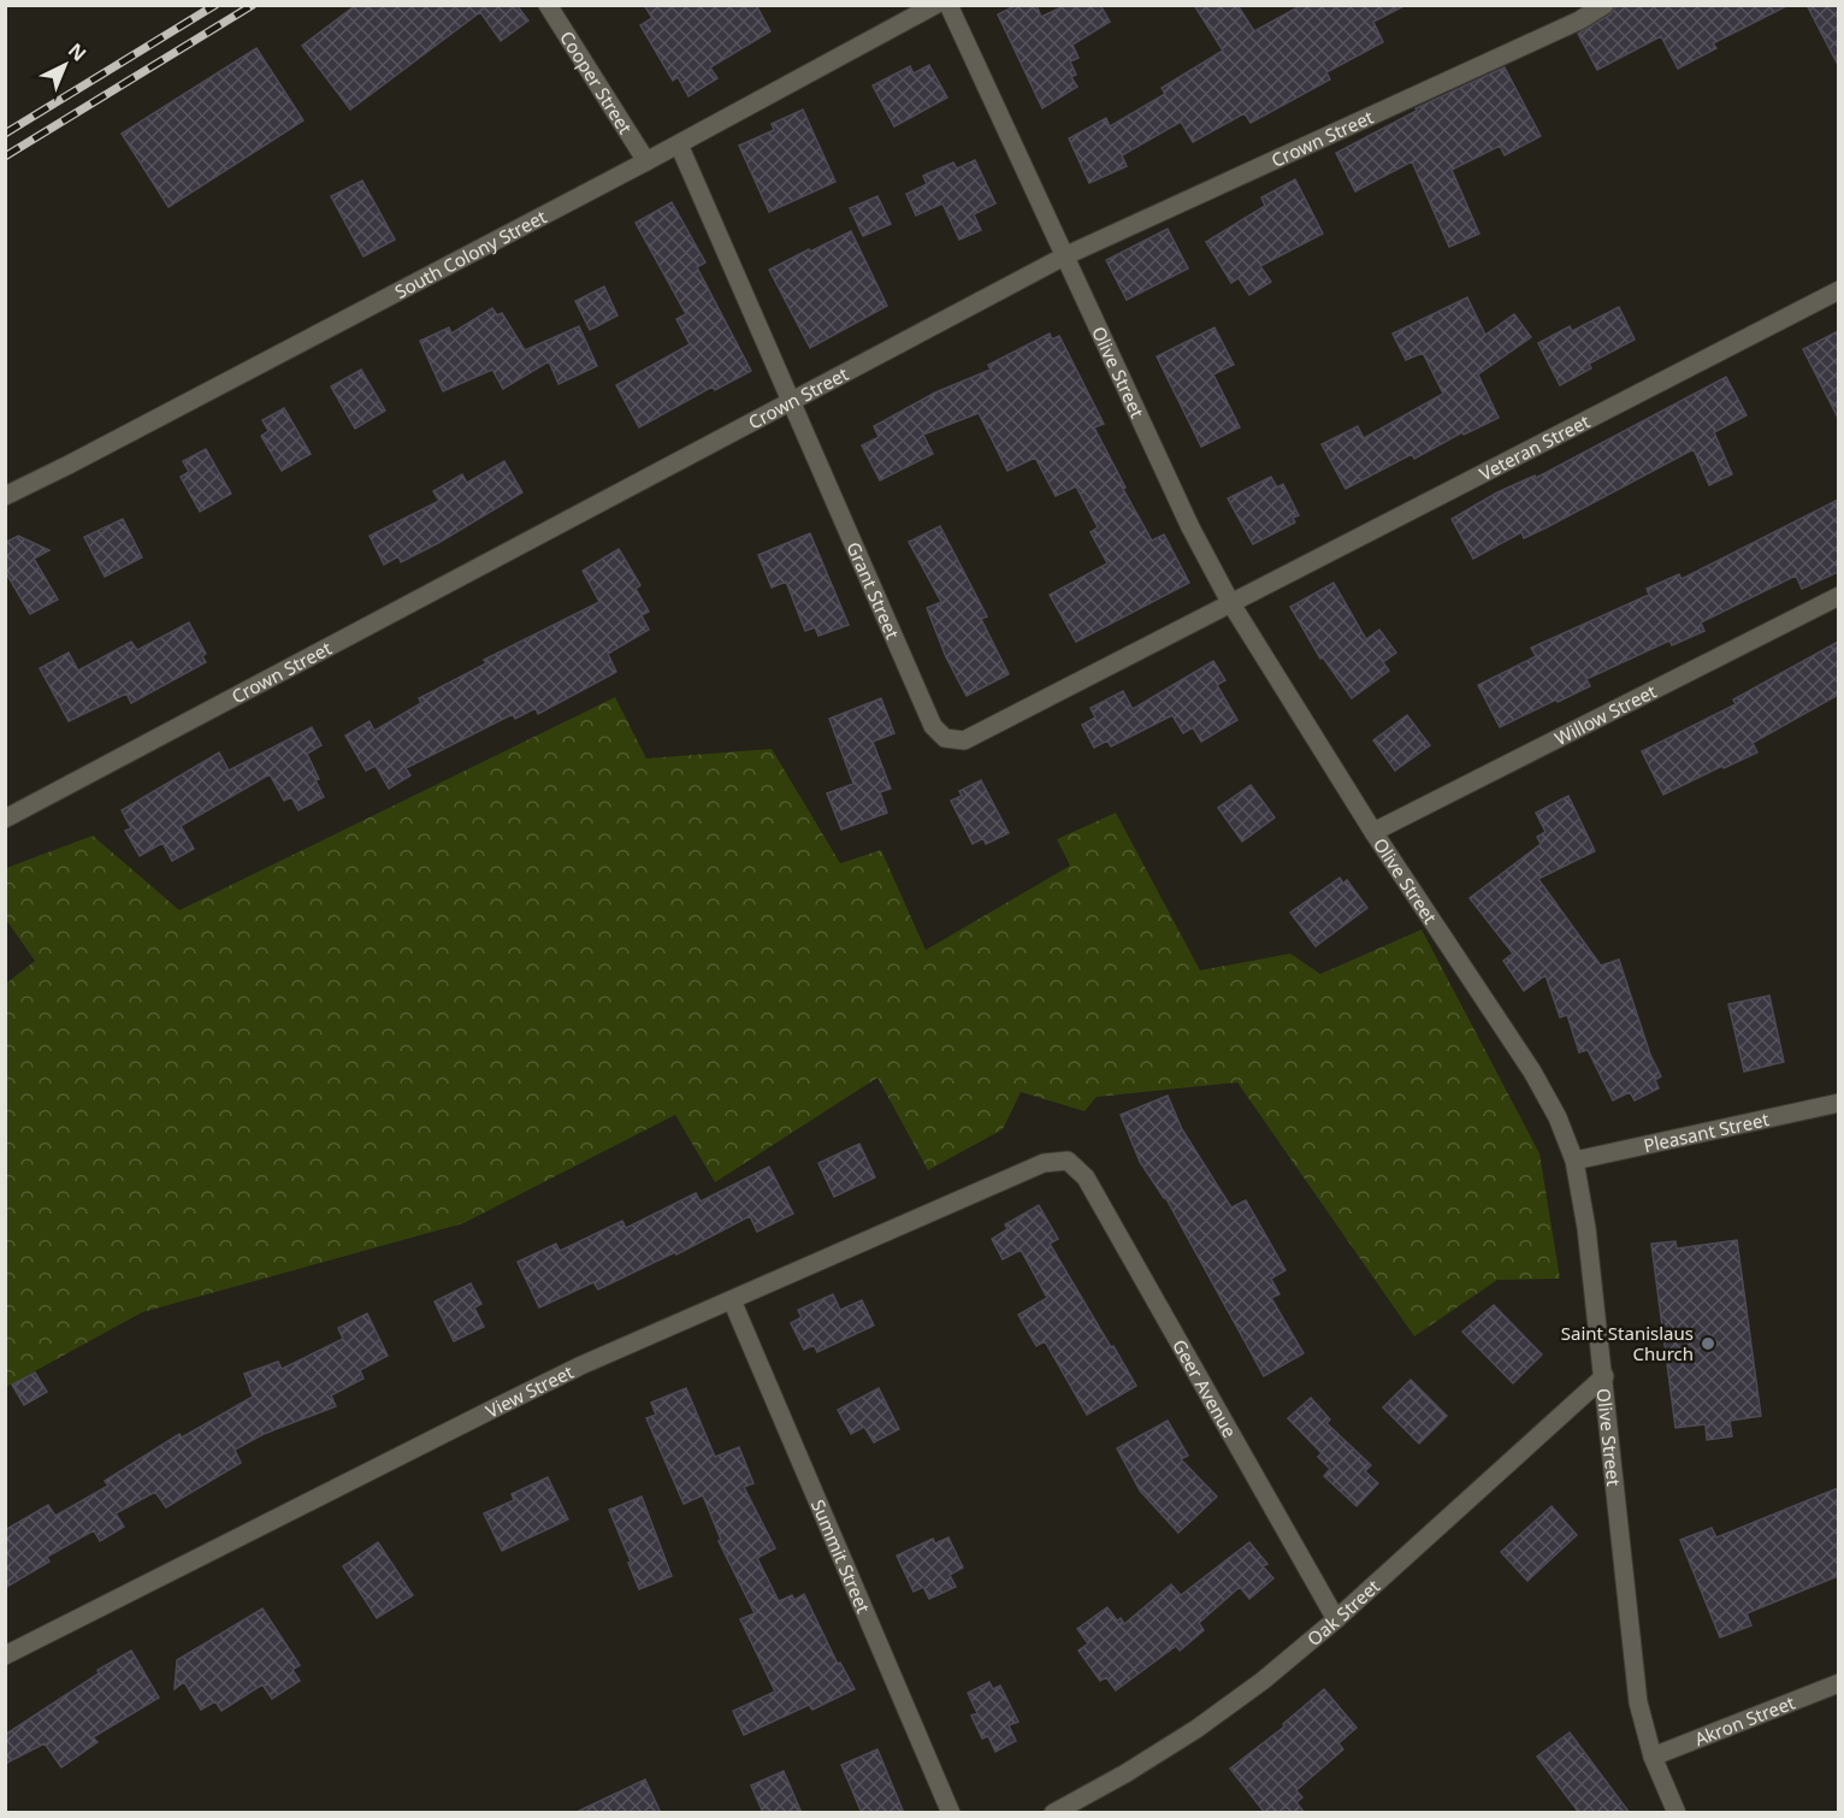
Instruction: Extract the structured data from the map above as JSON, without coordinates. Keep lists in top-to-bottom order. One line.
{"streets":{"street":["Cooper Street","Crown Street","South Colony Street","Olive Street","Veteran Street","Grant Street","Willow Street","Pleasant Street","Geer Avenue","View Street","Summit Street","Oak Street","Akron Street"]},"crossings":[["Cooper Street","South Colony Street"],["Crown Street","Olive Street"],["Crown Street","Grant Street"],["South Colony Street","Grant Street"],["Olive Street","Veteran Street"],["Olive Street","Grant Street"],["Olive Street","Willow Street"],["Olive Street","Pleasant Street"],["Olive Street","Oak Street"],["Olive Street","Akron Street"],["Veteran Street","Grant Street"],["Geer Avenue","View Street"],["Geer Avenue","Oak Street"],["View Street","Summit Street"]],"places":["Saint Stanislaus Church"],"north":"top right"}
